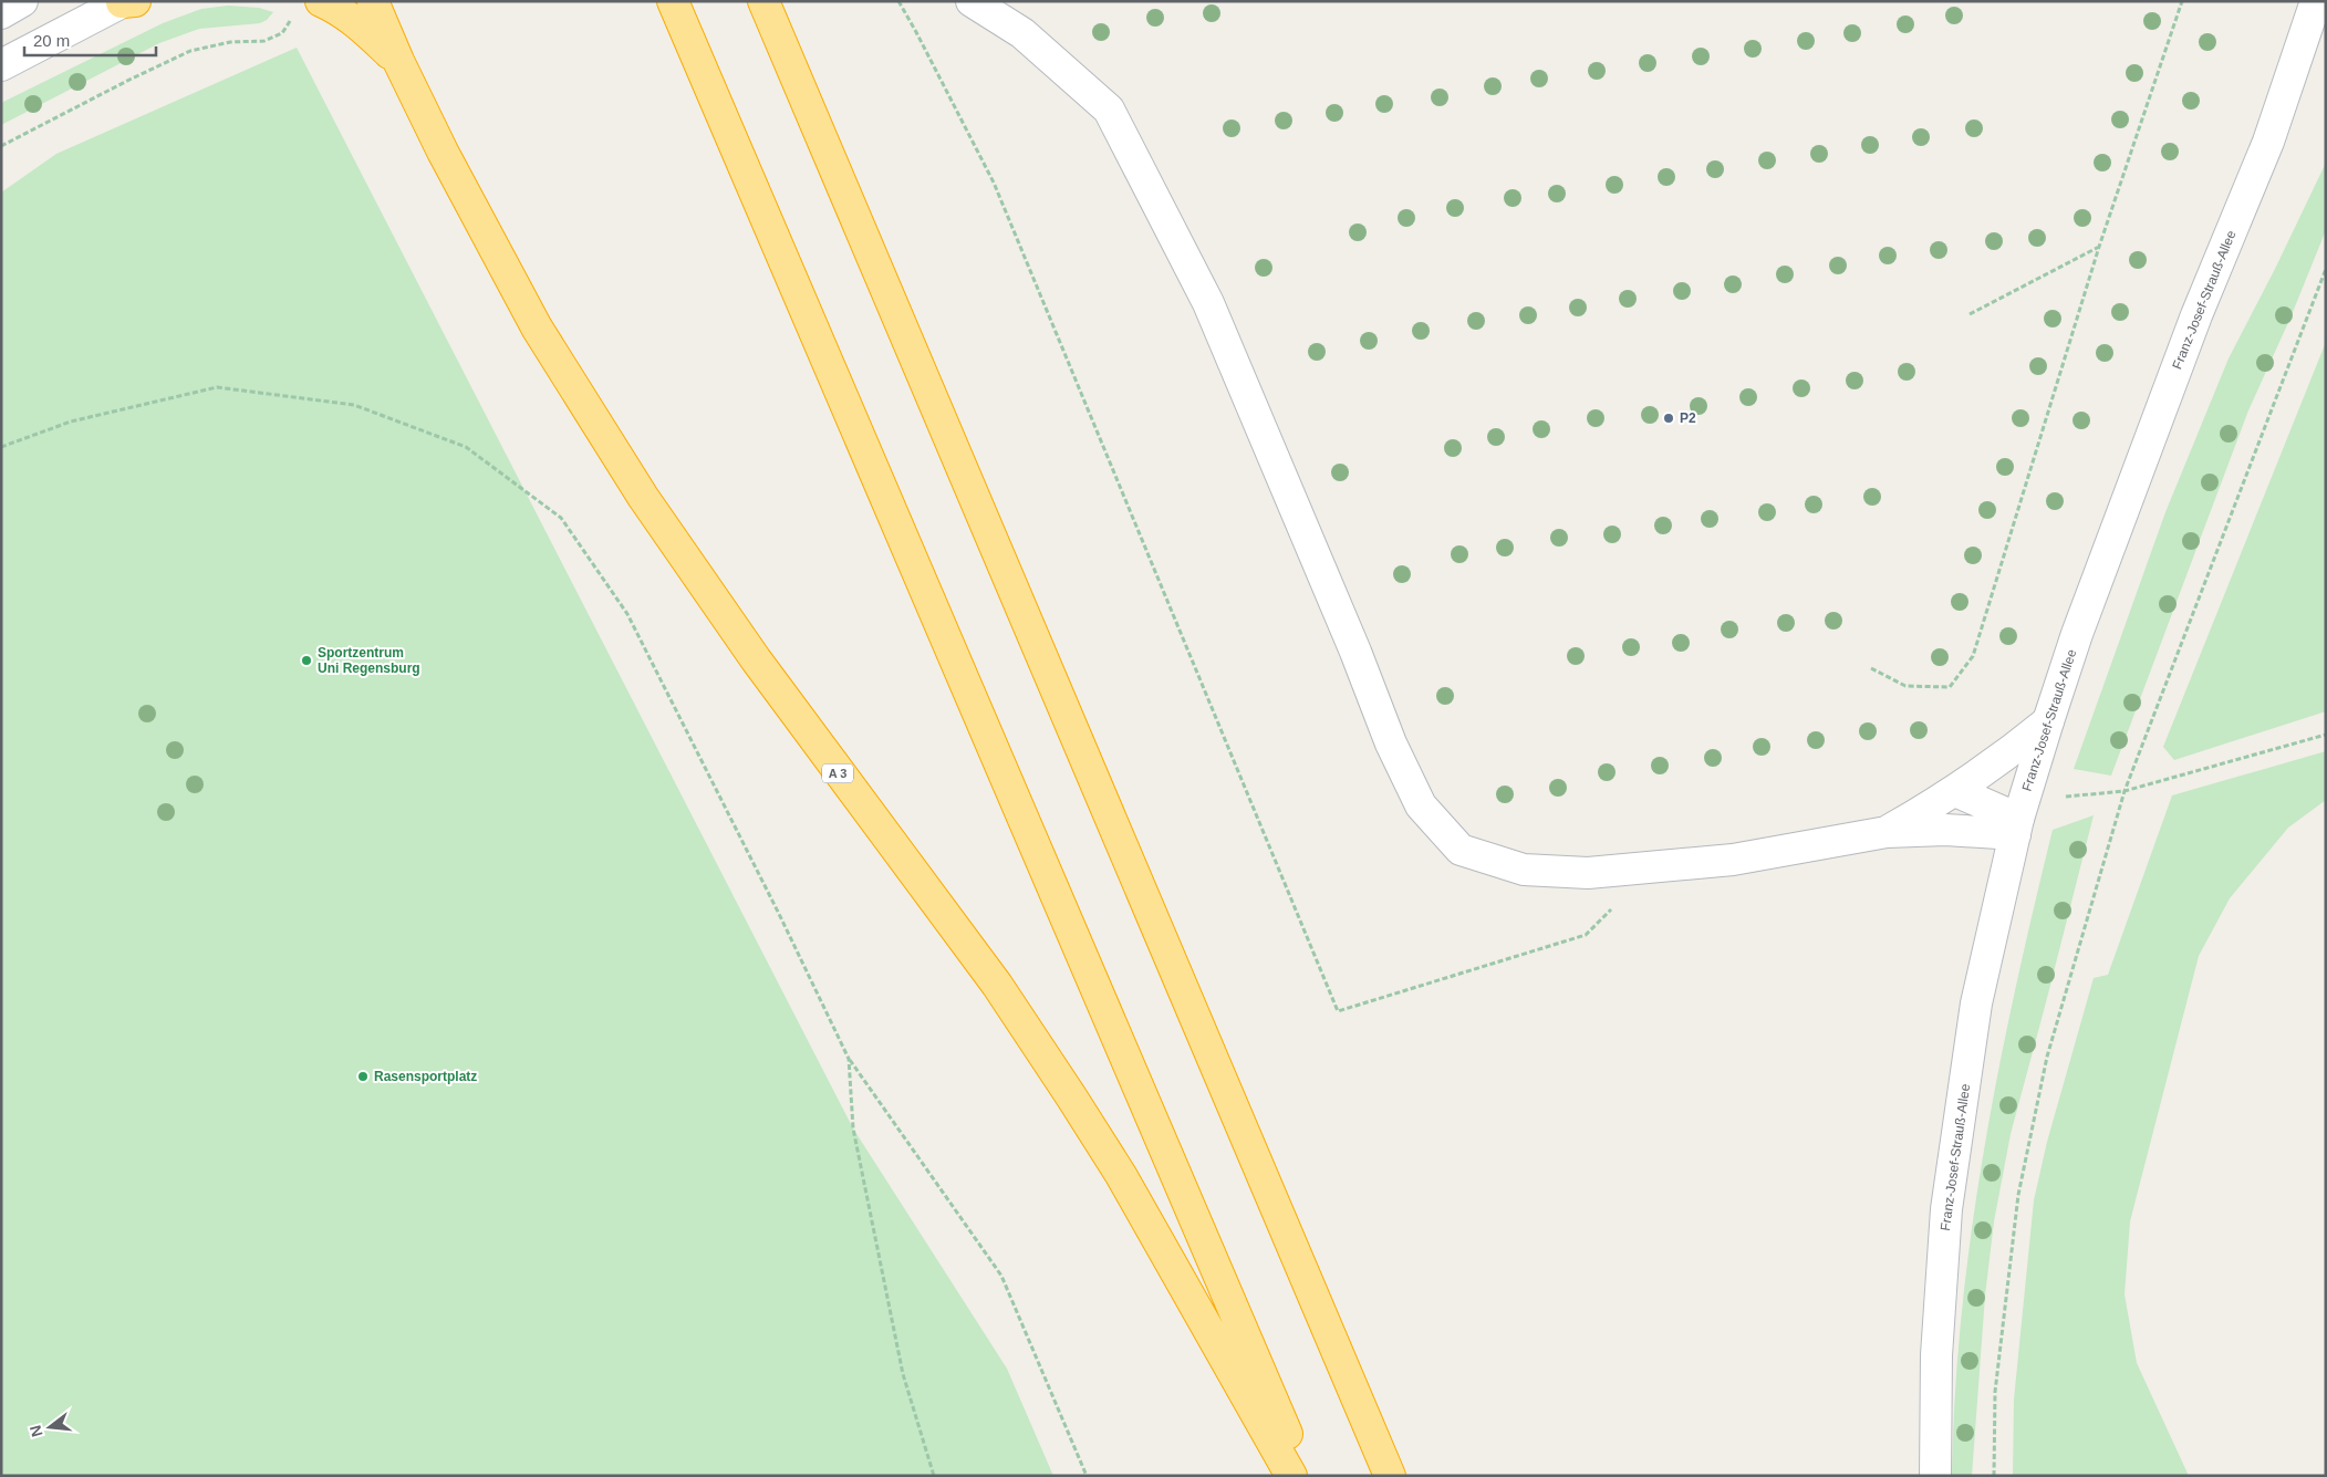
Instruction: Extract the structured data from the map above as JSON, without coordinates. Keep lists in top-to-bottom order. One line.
{"streets":{"highway":["A 3"],"street":["Franz-Josef-Strauß-Allee"]},"places":["P2","Sportzentrum Uni Regensburg","Rasensportplatz"],"scale_bar":"20 m","north":"left"}
